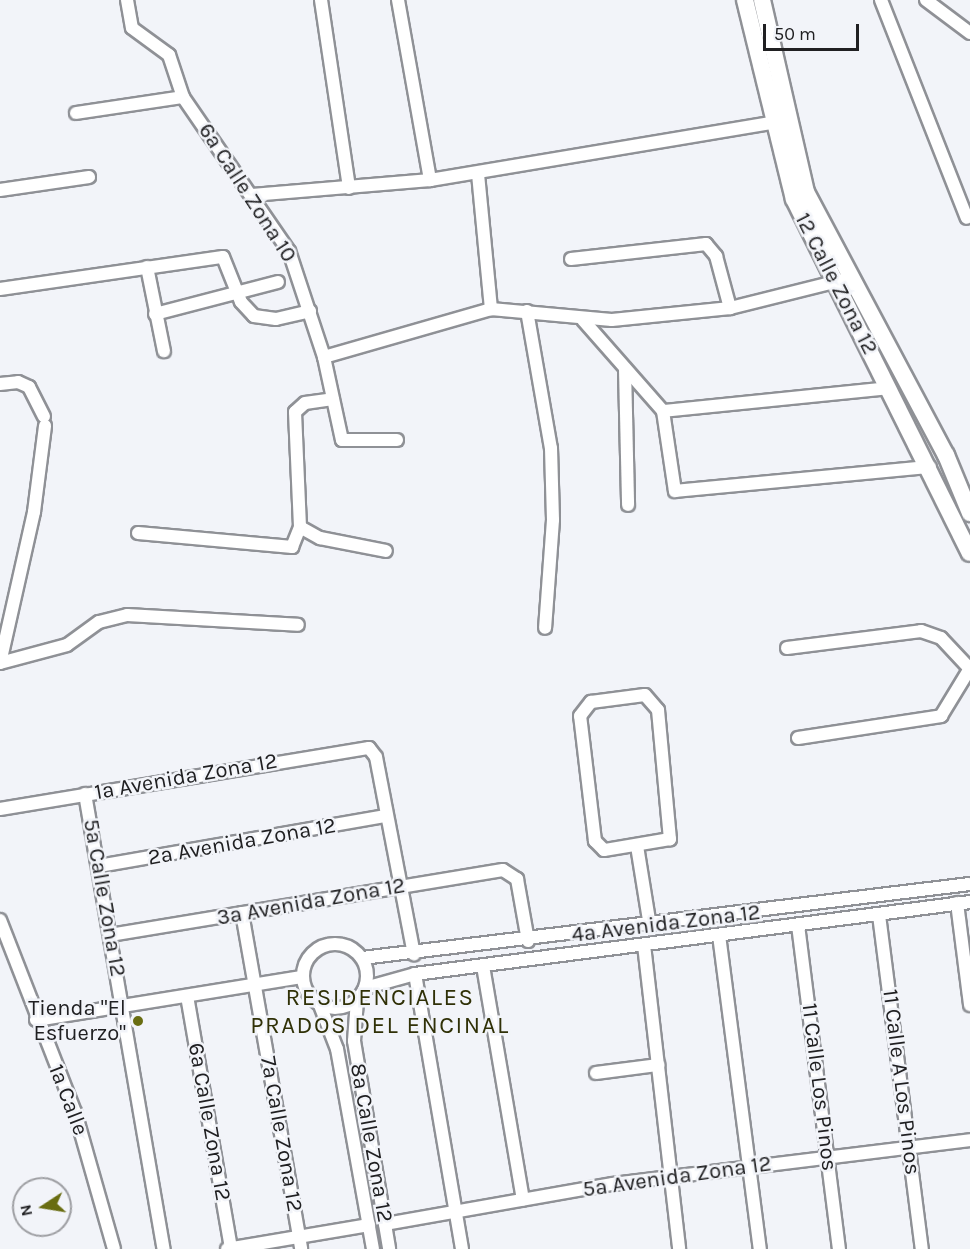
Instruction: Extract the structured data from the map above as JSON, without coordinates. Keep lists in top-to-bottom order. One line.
{"streets":{"street":["6a Calle Zona 10","12 Calle Zona 12","1a Avenida Zona 12","2a Avenida Zona 12","5a Calle Zona 12","3a Avenida Zona 12","4a Avenida Zona 12","11 Calle A Los Pinos","11 Calle Los Pinos","1a Calle","6a Calle Zona 12","7a Calle Zona 12","8a Calle Zona 12","5a Avenida Zona 12"]},"crossings":[["1a Avenida Zona 12","2a Avenida Zona 12"],["1a Avenida Zona 12","5a Calle Zona 12"],["2a Avenida Zona 12","5a Calle Zona 12"],["5a Calle Zona 12","3a Avenida Zona 12"],["3a Avenida Zona 12","4a Avenida Zona 12"],["3a Avenida Zona 12","7a Calle Zona 12"],["4a Avenida Zona 12","11 Calle A Los Pinos"],["4a Avenida Zona 12","11 Calle Los Pinos"],["4a Avenida Zona 12","8a Calle Zona 12"],["11 Calle A Los Pinos","5a Avenida Zona 12"],["11 Calle Los Pinos","5a Avenida Zona 12"],["8a Calle Zona 12","5a Avenida Zona 12"]],"districts":["RESIDENCIALES PRADOS DEL ENCINAL"],"places":["Tienda \"El Esfuerzo\""],"scale_bar":"50 m","north":"left"}
